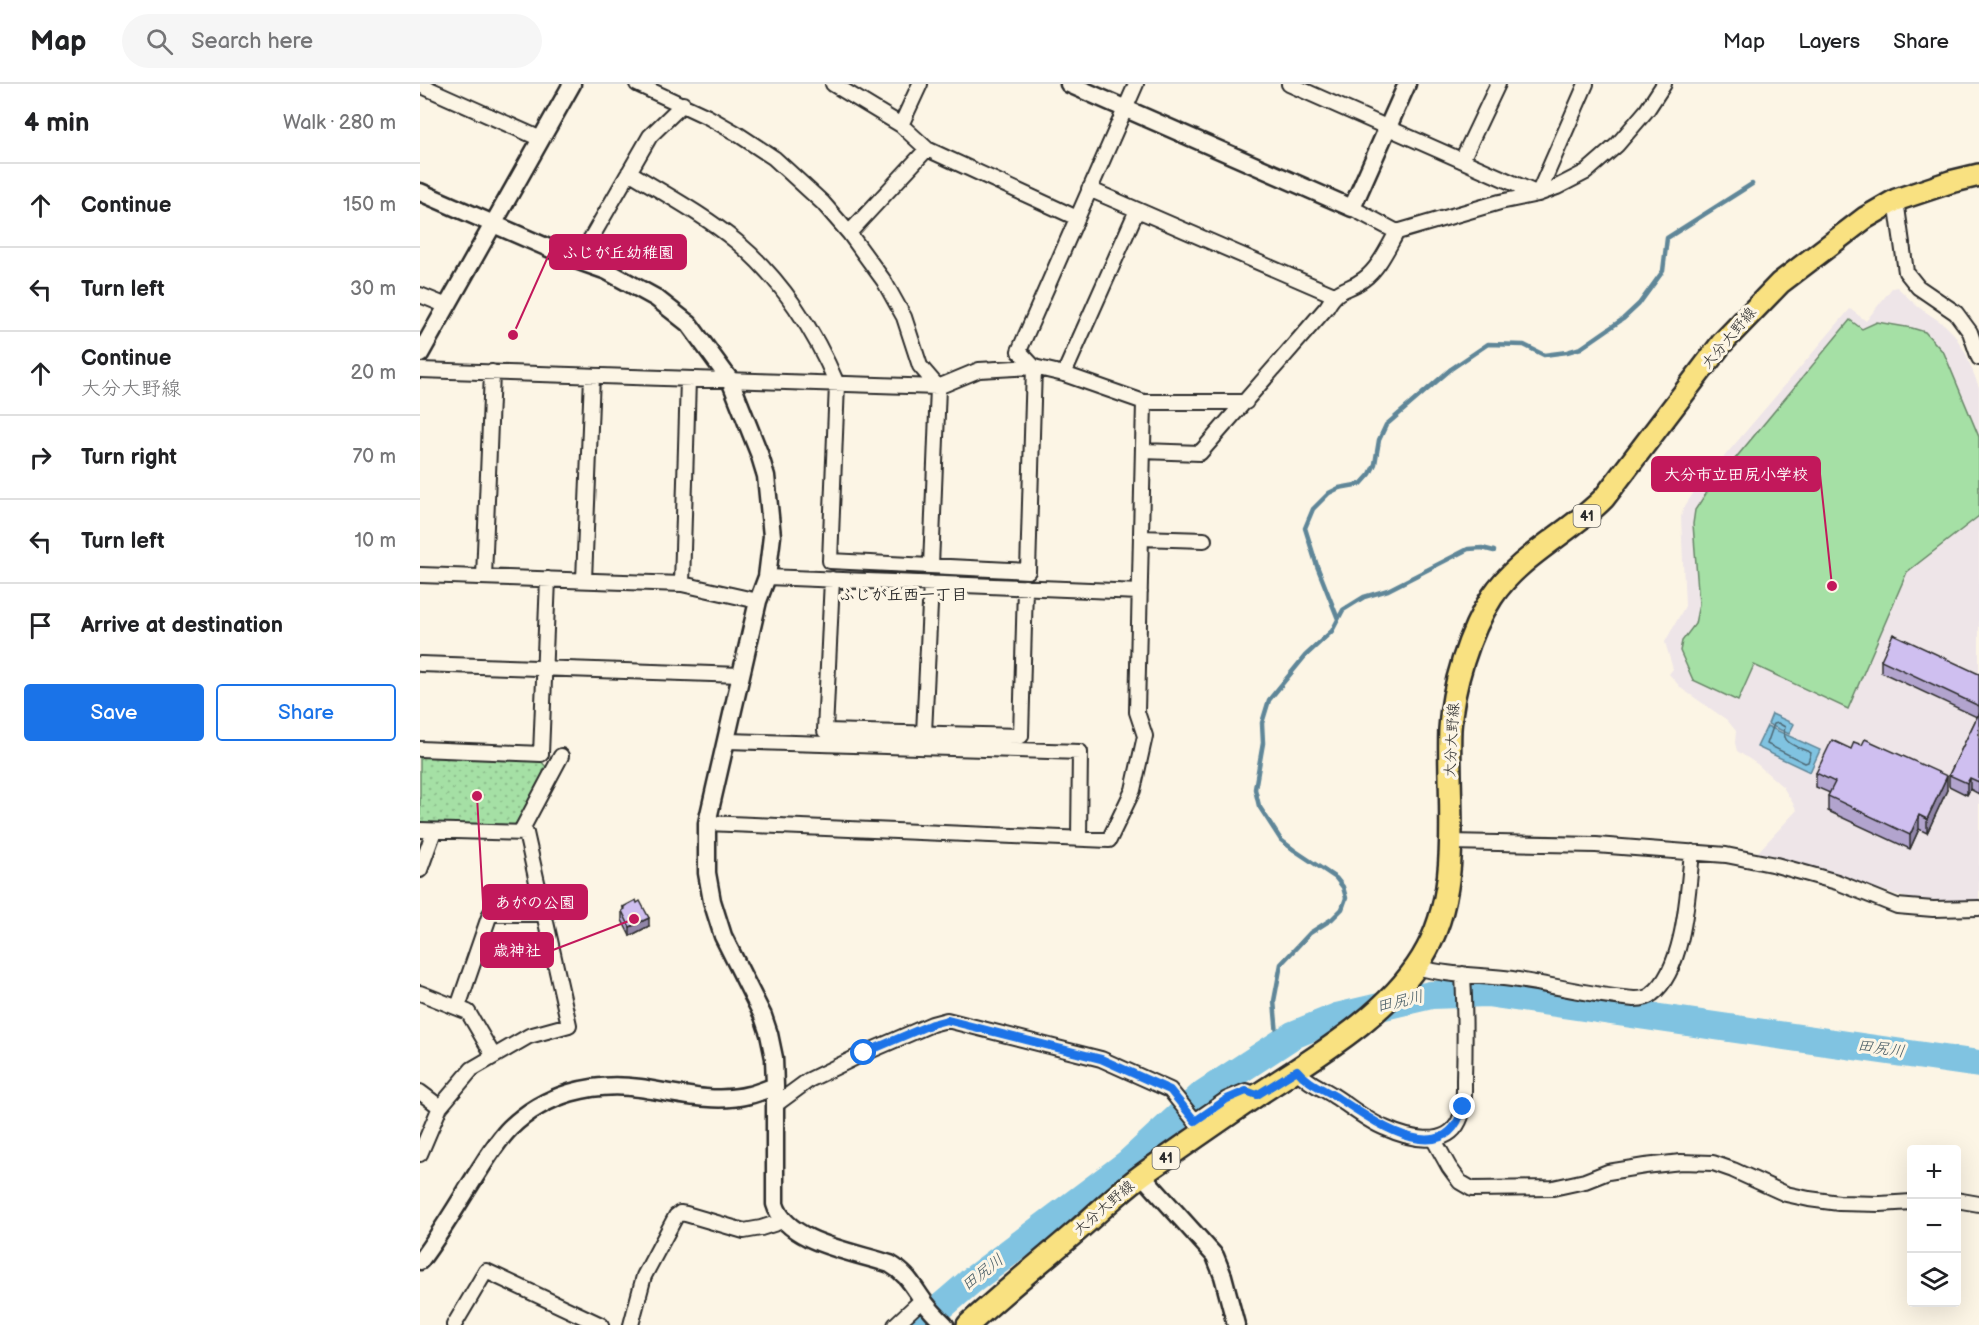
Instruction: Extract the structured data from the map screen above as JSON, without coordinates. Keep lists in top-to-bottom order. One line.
{"streets":{"main road":["大分大野線","41"]},"districts":["ふじが丘西一丁目"],"water":["田尻川"],"places":["ふじが丘幼稚園","大分市立田尻小学校","あがの公園","歳神社"],"page":{"header":"Map","search":"Search here","nav":["Map","Layers","Share"],"heading":["4 min","Walk · 280 m"],"list":[["Continue","150 m"],["Turn left","30 m"],["Continue","大分大野線","20 m"],["Turn right","70 m"],["Turn left","10 m"],"Arrive at destination"],"buttons":["Save","Share"],"map_buttons":["+","−"]}}
